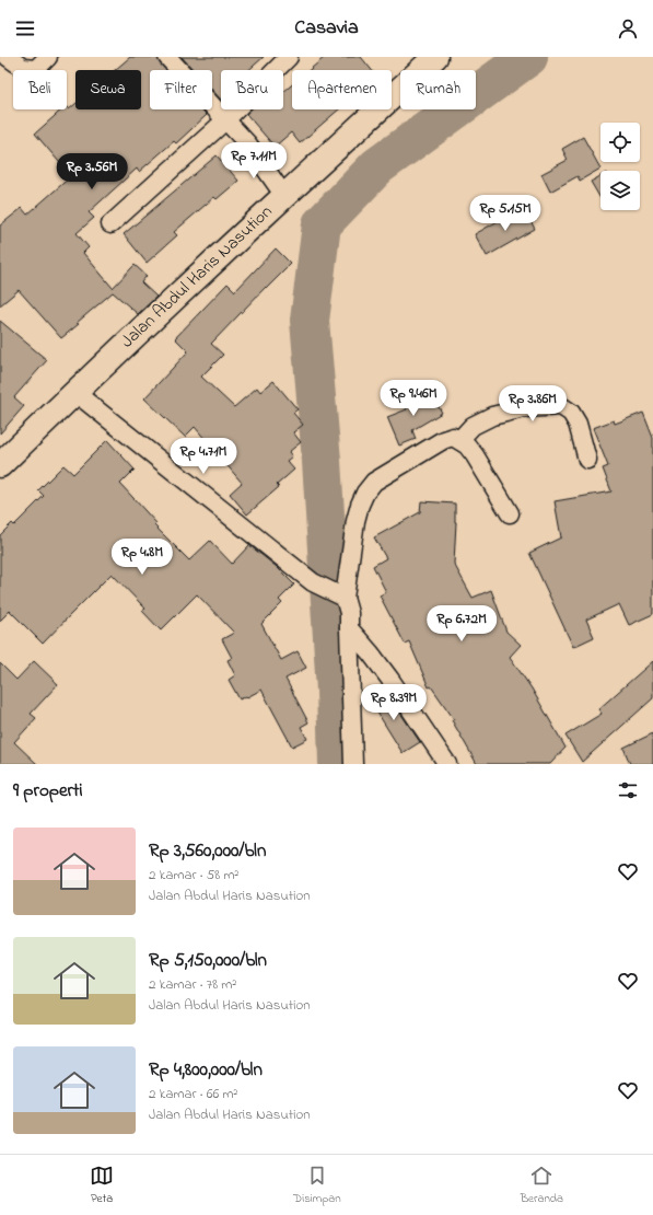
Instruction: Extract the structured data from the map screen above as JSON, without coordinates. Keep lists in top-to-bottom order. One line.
{"streets":{"main road":["Jalan Abdul Haris Nasution"]},"page":{"header":"Casavia","chip":["Beli","Sewa","Filter","Baru","Apartemen","Rumah"],"price":["Rp 7.11M","Rp 3.56M","Rp 5.15M","Rp 9.46M","Rp 3.86M","Rp 4.71M","Rp 4.8M","Rp 6.72M","Rp 8.39M"],"heading":"9 properti","list":[{"name":"Rp 3,560,000/bln","note":"2 kamar · 58 m² · Jalan Abdul Haris Nasution"},{"name":"Rp 5,150,000/bln","note":"2 kamar · 78 m² · Jalan Abdul Haris Nasution"},{"name":"Rp 4,800,000/bln","note":"2 kamar · 66 m² · Jalan Abdul Haris Nasution"}],"tabs":["Peta","Disimpan","Beranda"]}}
